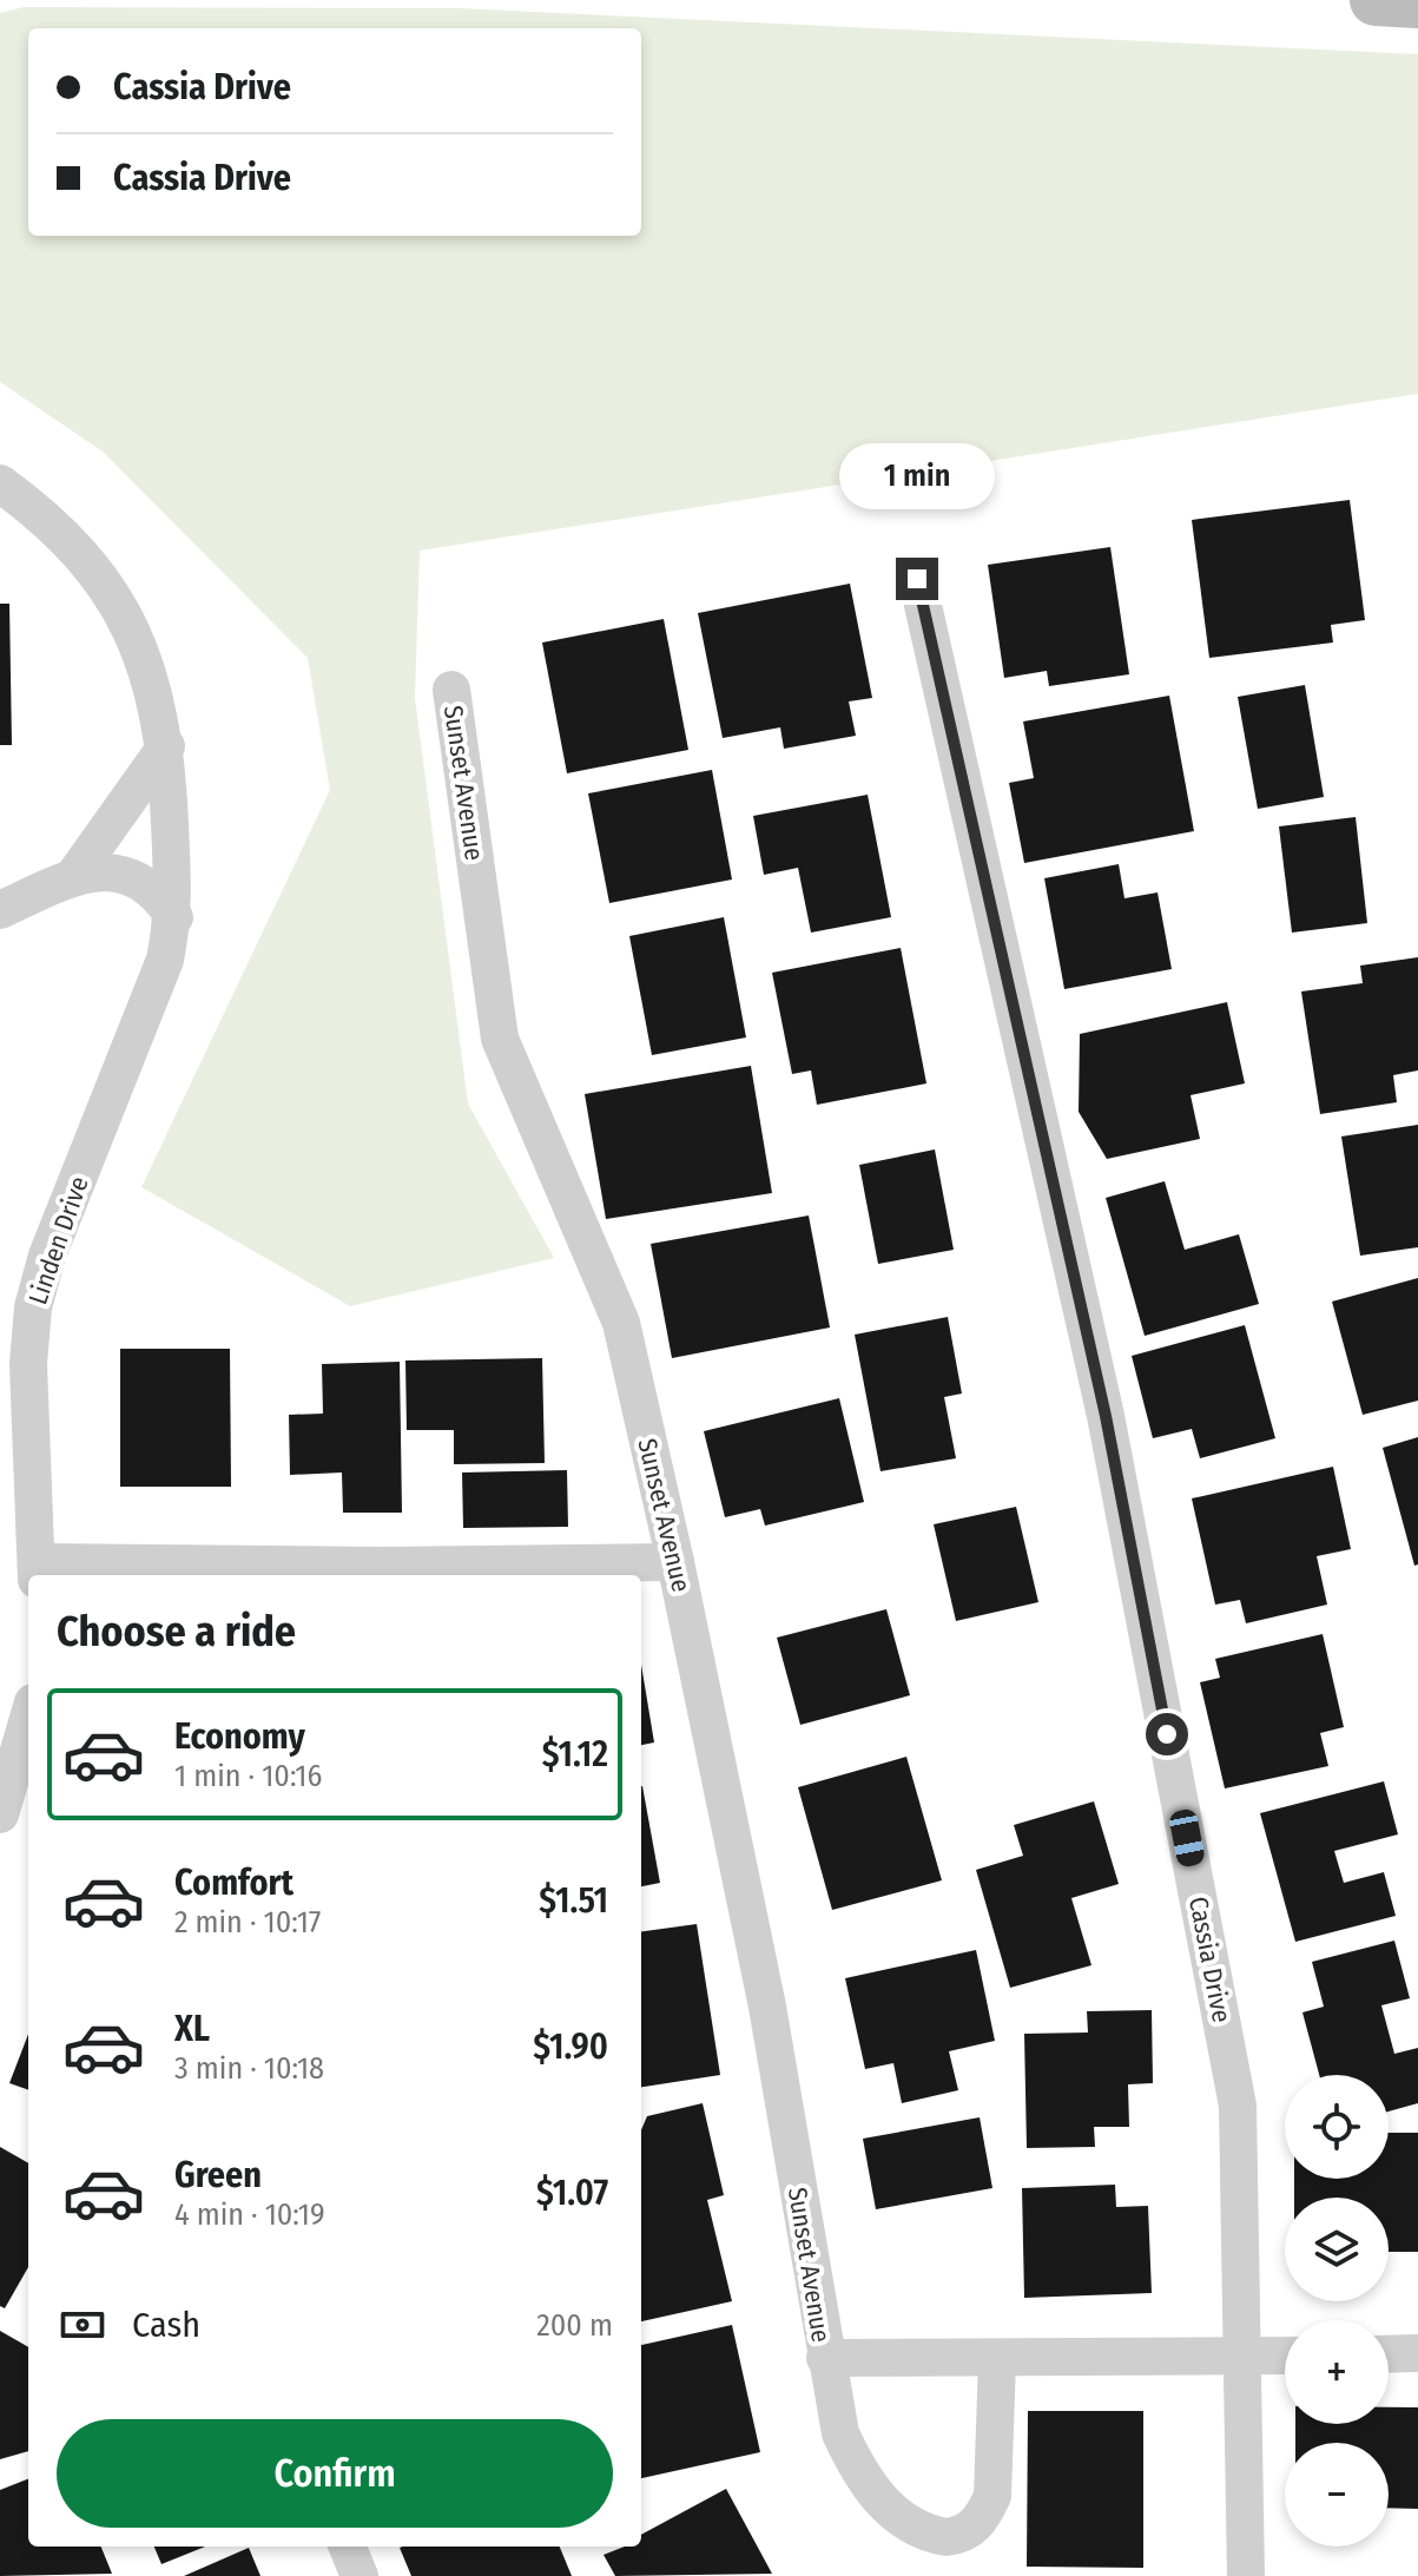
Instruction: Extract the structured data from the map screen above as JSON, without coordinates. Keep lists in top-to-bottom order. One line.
{"streets":{"street":["Sunset Avenue","Linden Drive","Cassia Drive"]},"crossings":[["Sunset Avenue","Cassia Drive"]],"page":{"banner":["Cassia Drive","Cassia Drive"],"bubble":"1 min","heading":"Choose a ride","list":[{"name":"Economy","note":"1 min · 10:16","value":"$1.12"},{"name":"Comfort","note":"2 min · 10:17","value":"$1.51"},{"name":"XL","note":"3 min · 10:18","value":"$1.90"},{"name":"Green","note":"4 min · 10:19","value":"$1.07"}],"map_buttons":["+","−"],"pay":["Cash","200 m"],"buttons":"Confirm"}}
